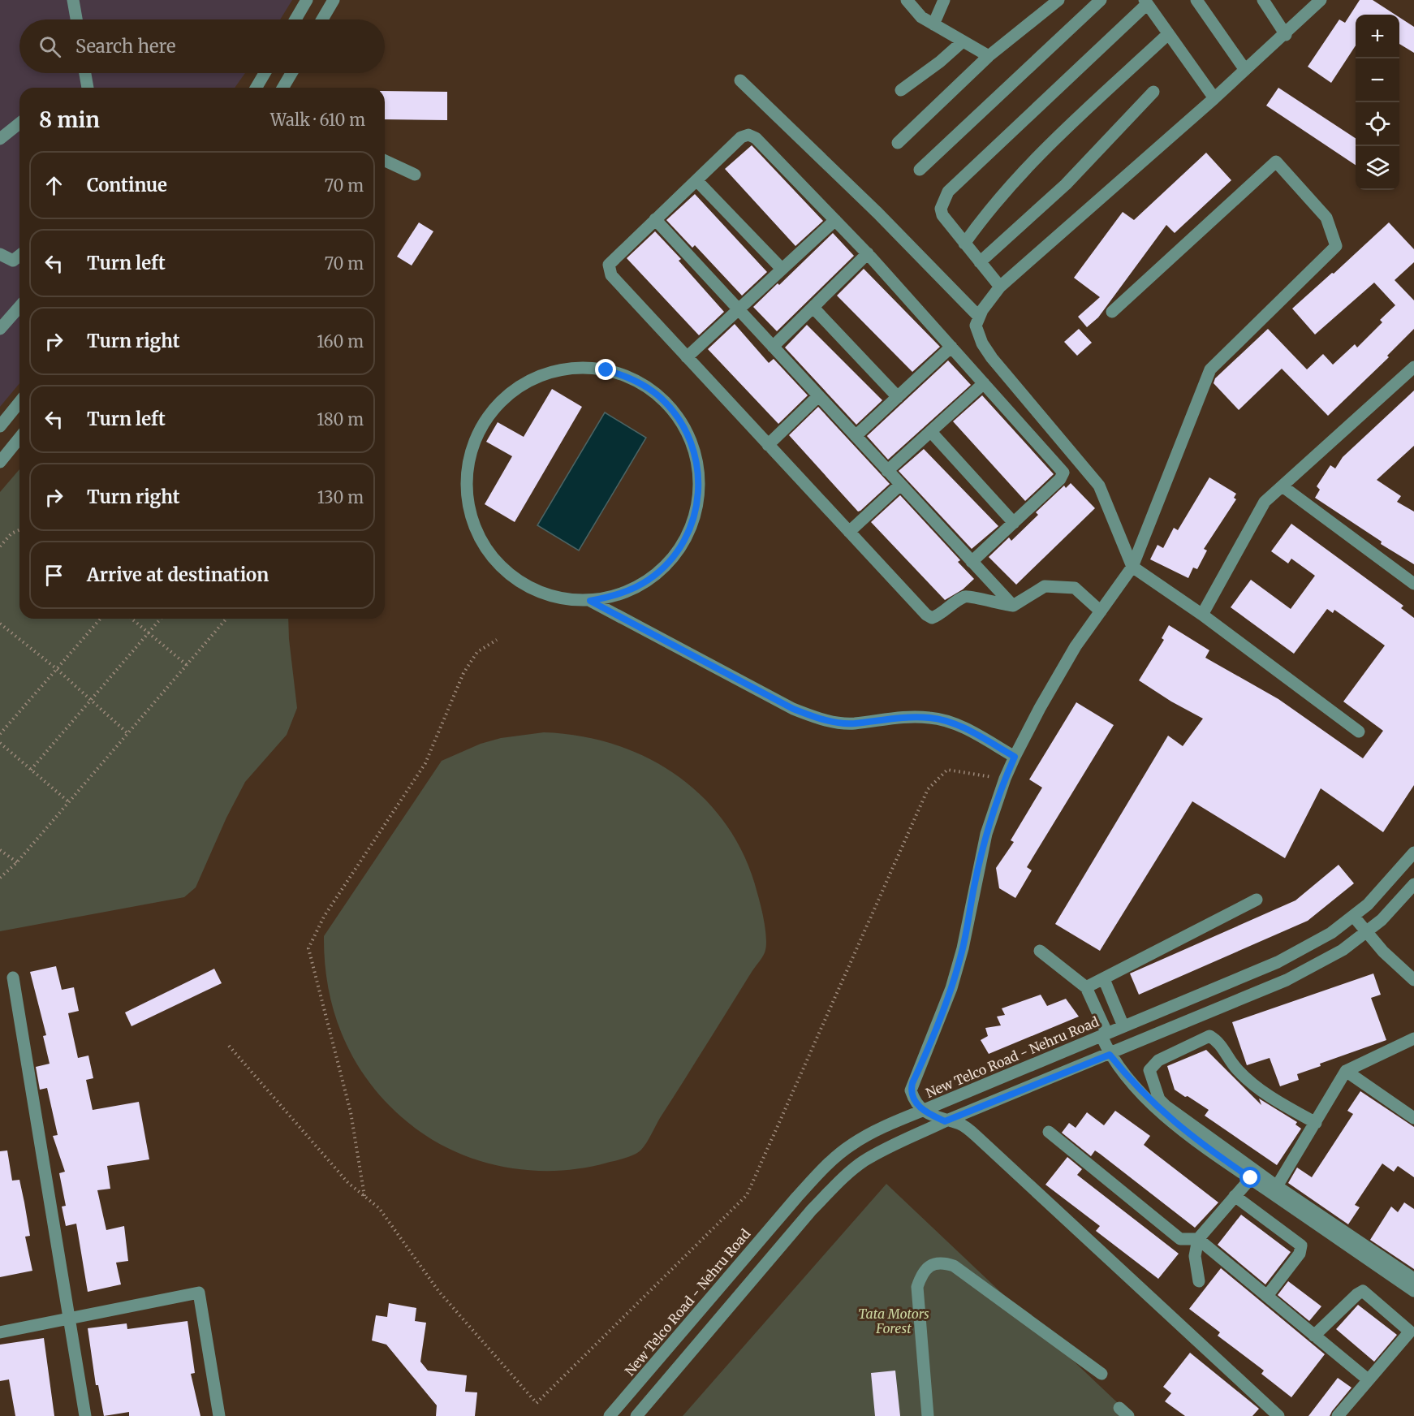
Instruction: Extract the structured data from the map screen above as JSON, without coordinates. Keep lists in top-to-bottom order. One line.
{"streets":{"street":["New Telco Road - Nehru Road"]},"parks":["Tata Motors Forest"],"page":{"map_buttons":["+","−"],"search":"Search here","heading":["8 min","Walk · 610 m"],"list":[["Continue","70 m"],["Turn left","70 m"],["Turn right","160 m"],["Turn left","180 m"],["Turn right","130 m"],"Arrive at destination"]}}
